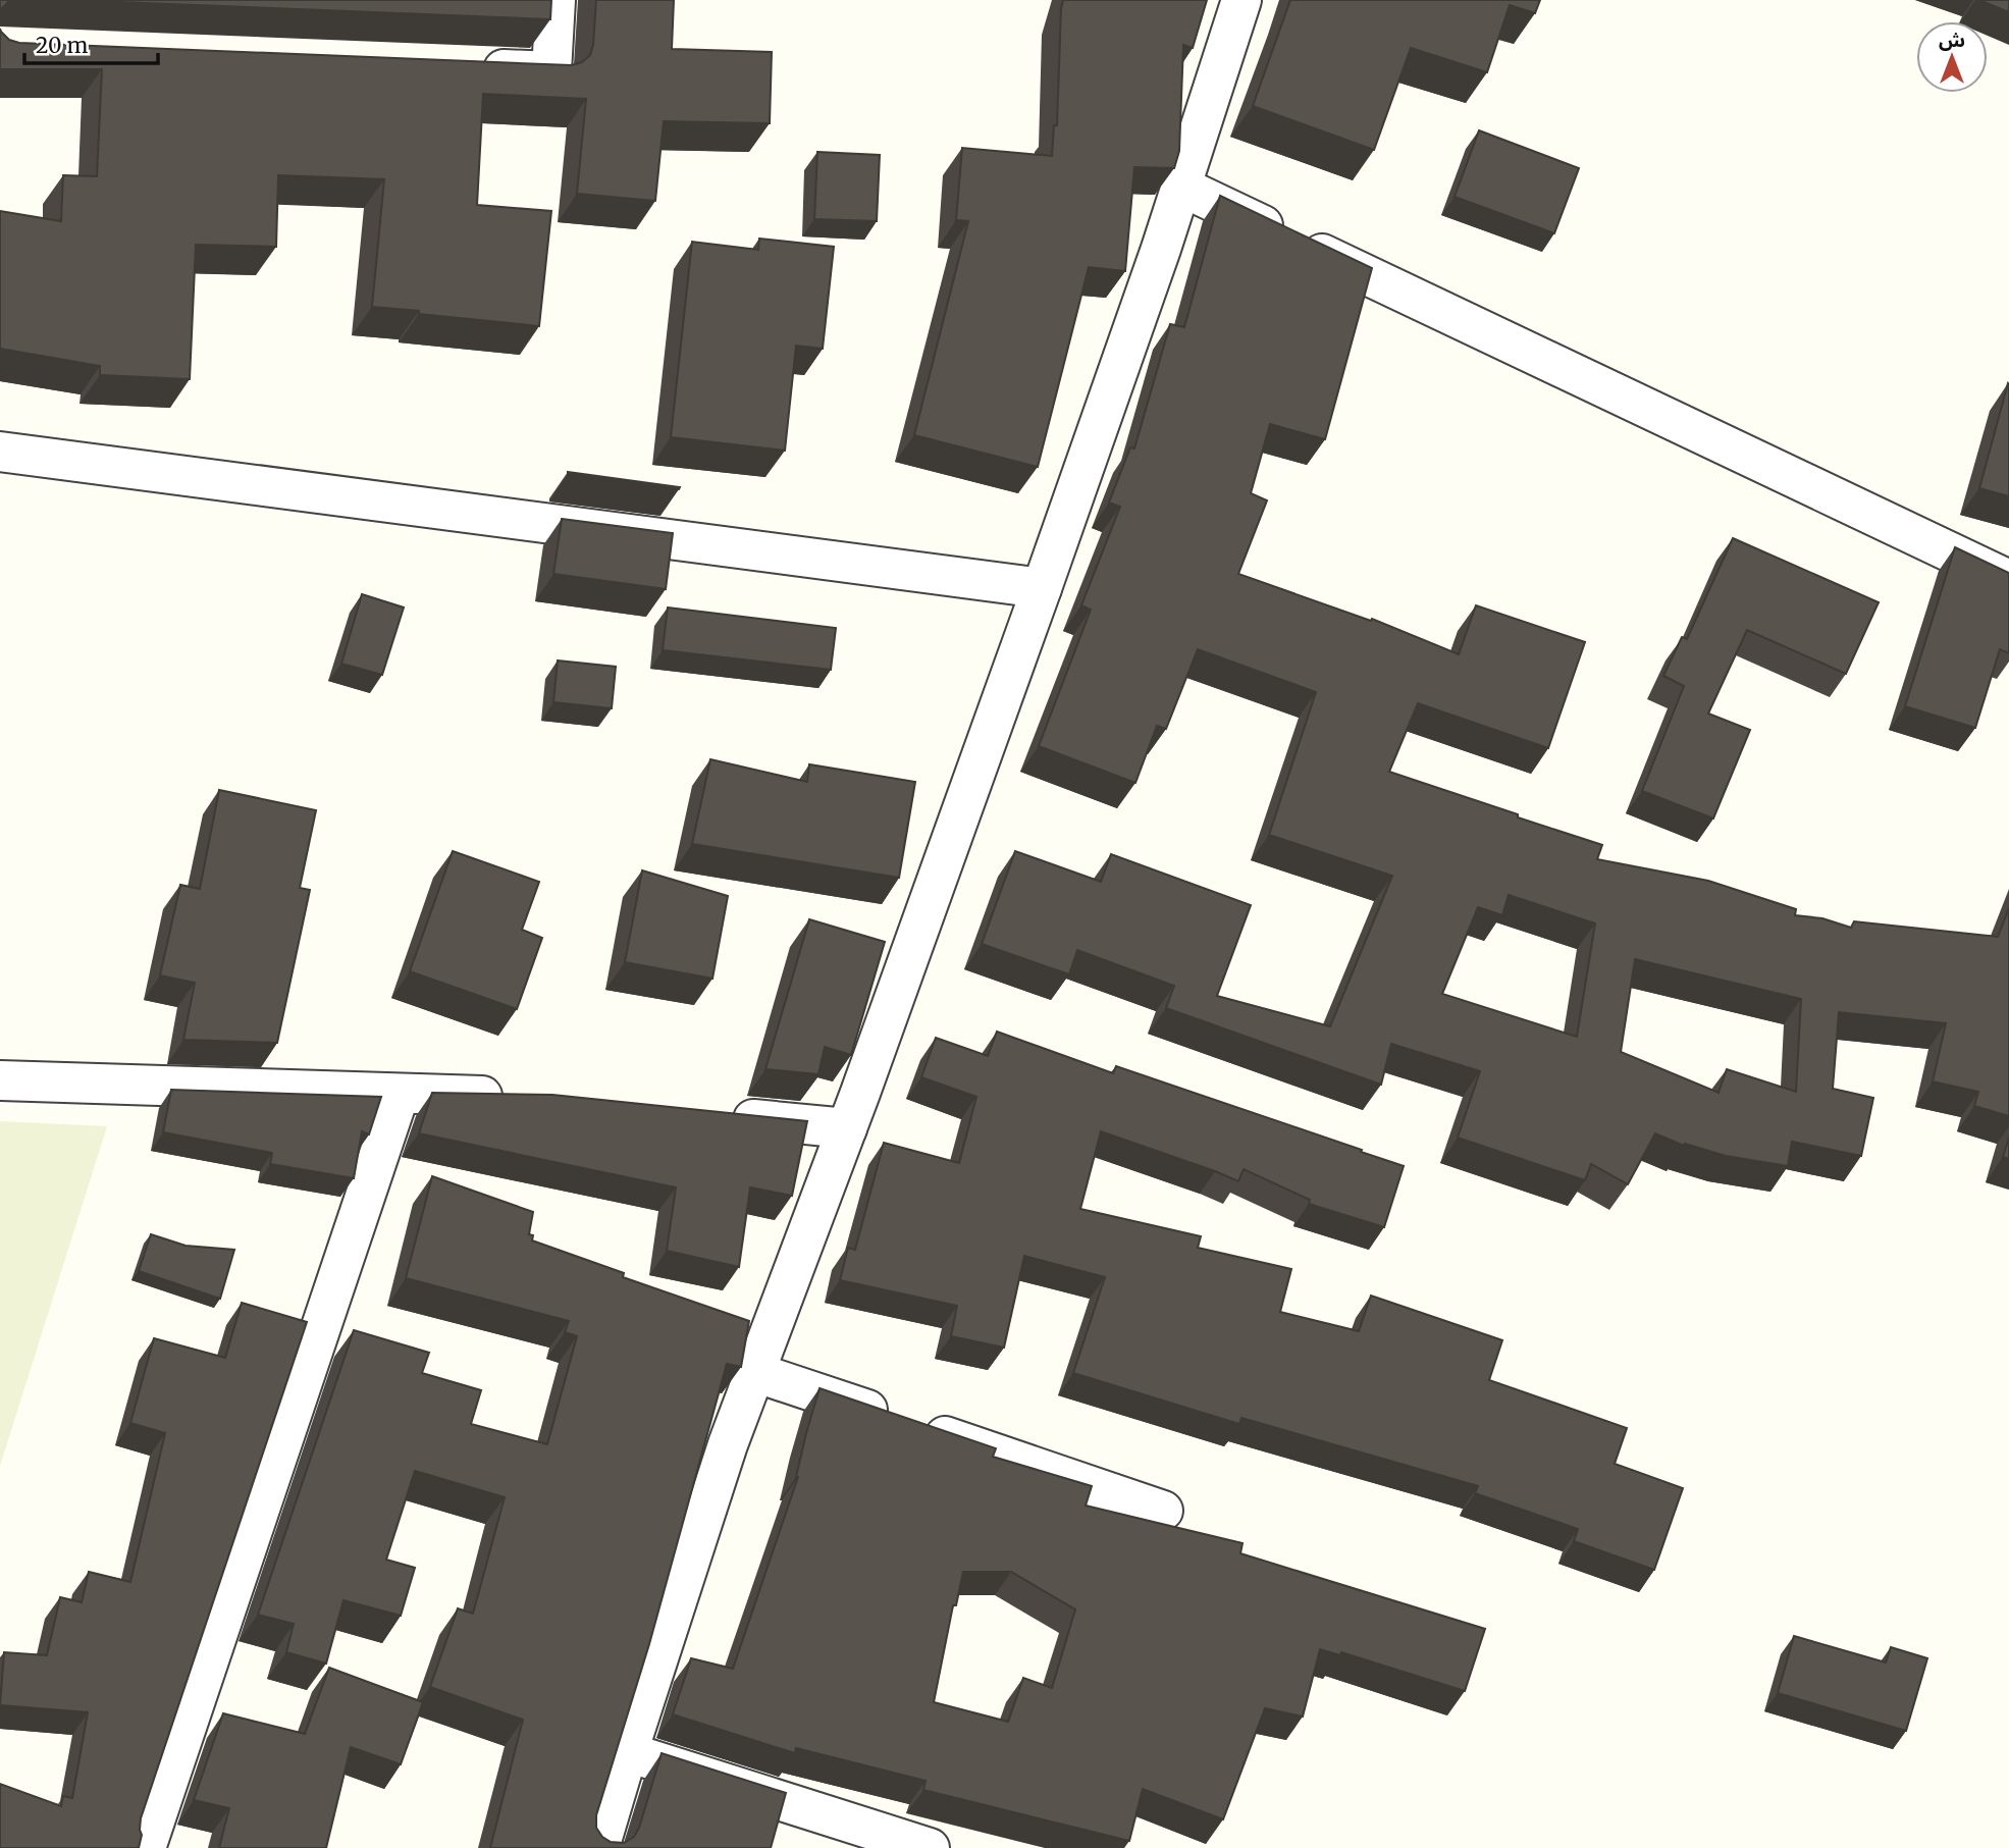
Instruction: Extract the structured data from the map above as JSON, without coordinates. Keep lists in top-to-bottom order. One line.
{"scale_bar":"20 m","north":"top"}
